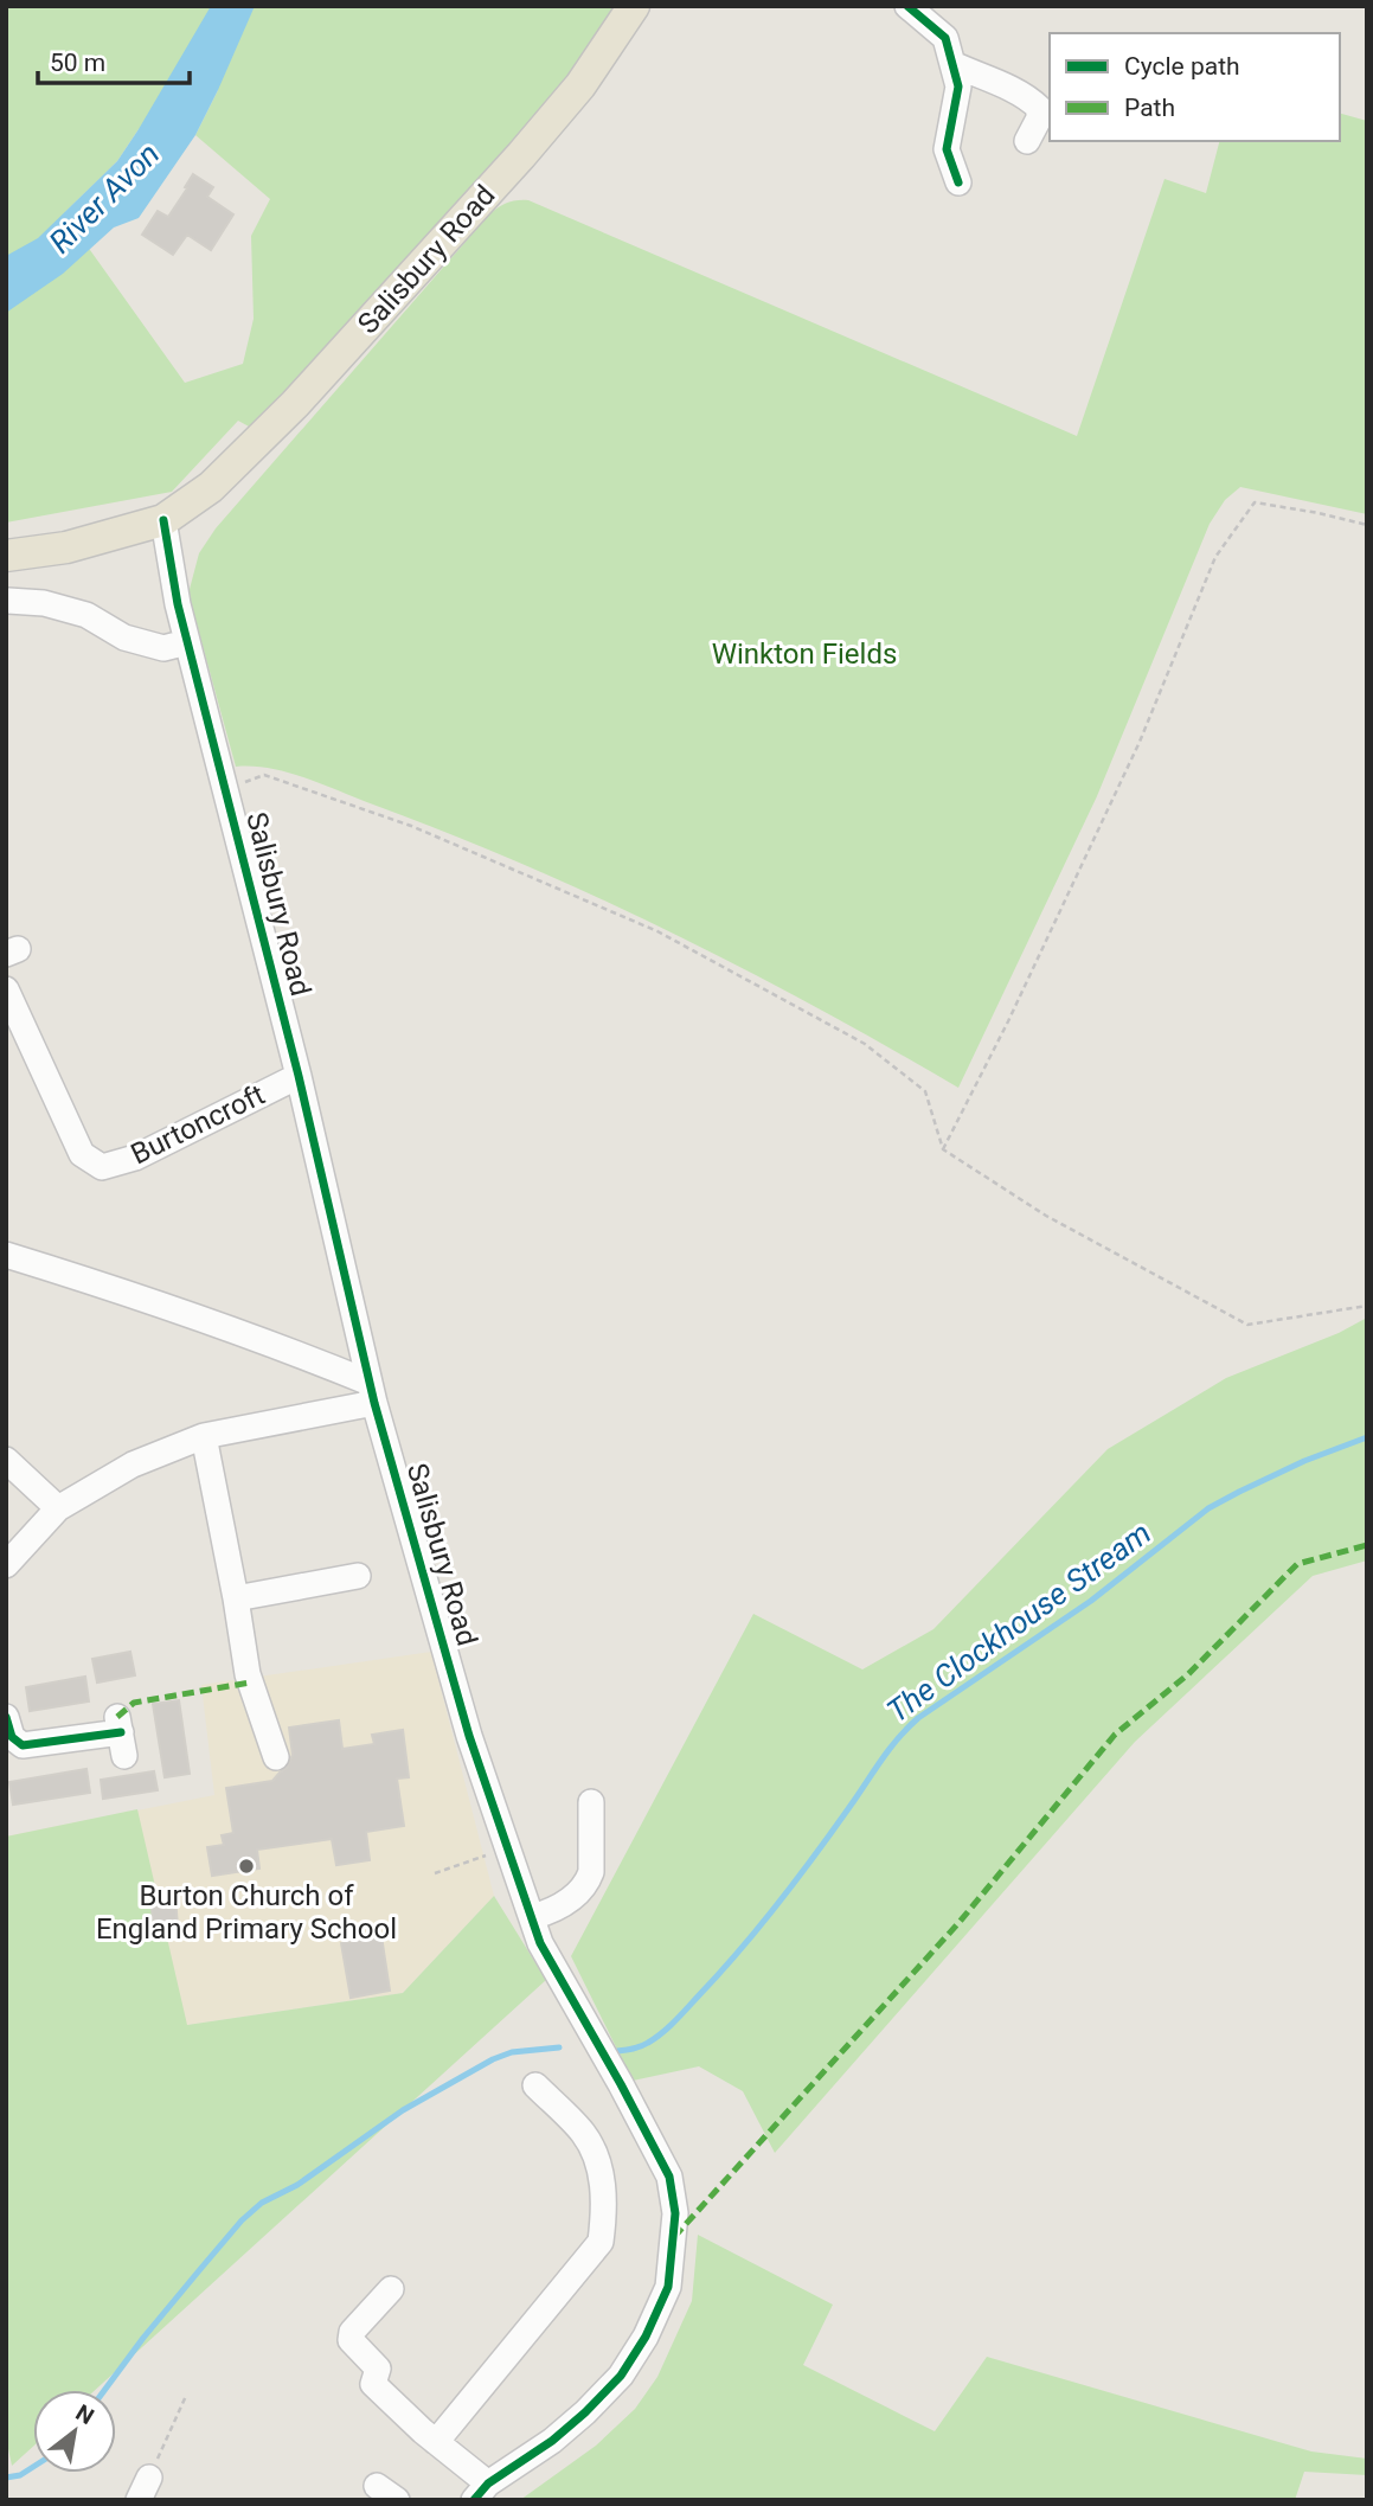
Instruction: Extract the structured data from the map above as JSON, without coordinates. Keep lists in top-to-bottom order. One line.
{"streets":{"main road":["Salisbury Road"],"street":["Burtoncroft"]},"crossings":[["Salisbury Road","Burtoncroft"]],"water":["River Avon","The Clockhouse Stream"],"parks":["Winkton Fields"],"places":["Burton Church of England Primary School"],"legend":["Cycle path","Path"],"scale_bar":"50 m","north":"top right"}
